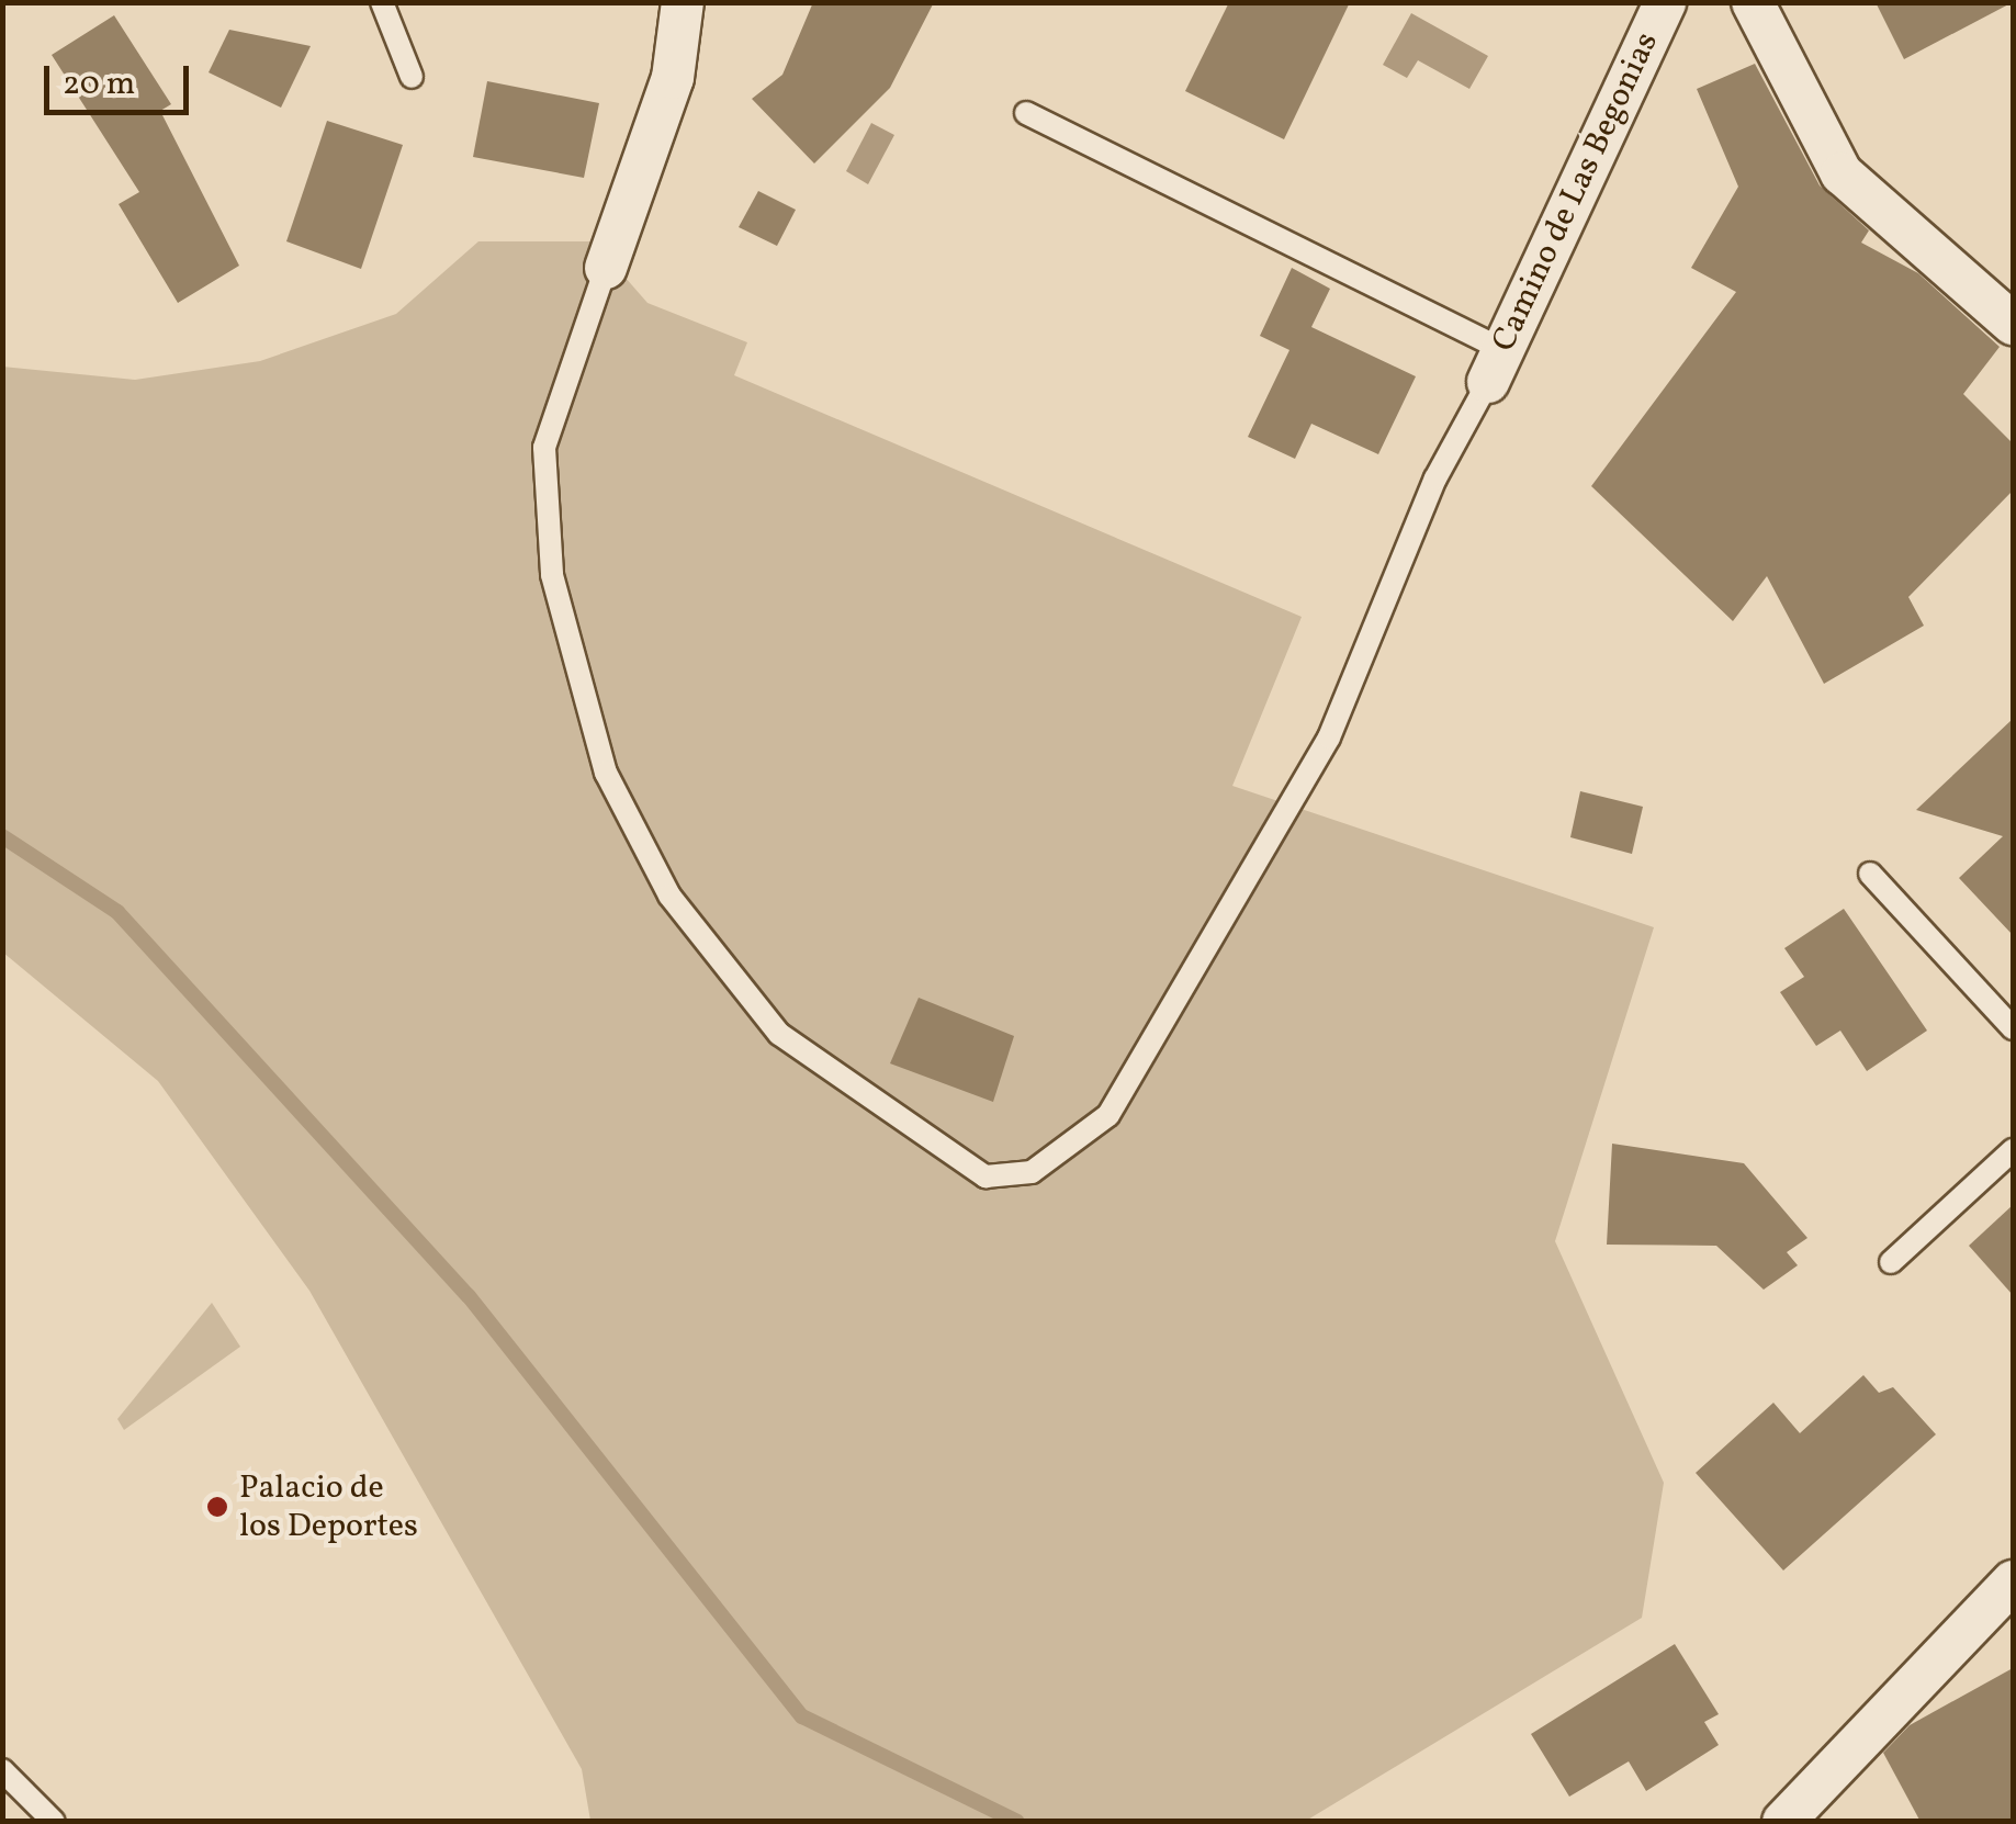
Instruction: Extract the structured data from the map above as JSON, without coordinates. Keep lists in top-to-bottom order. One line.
{"streets":{"street":["Camino de Las Begonias"]},"places":["Palacio de los Deportes"],"scale_bar":"20 m"}
